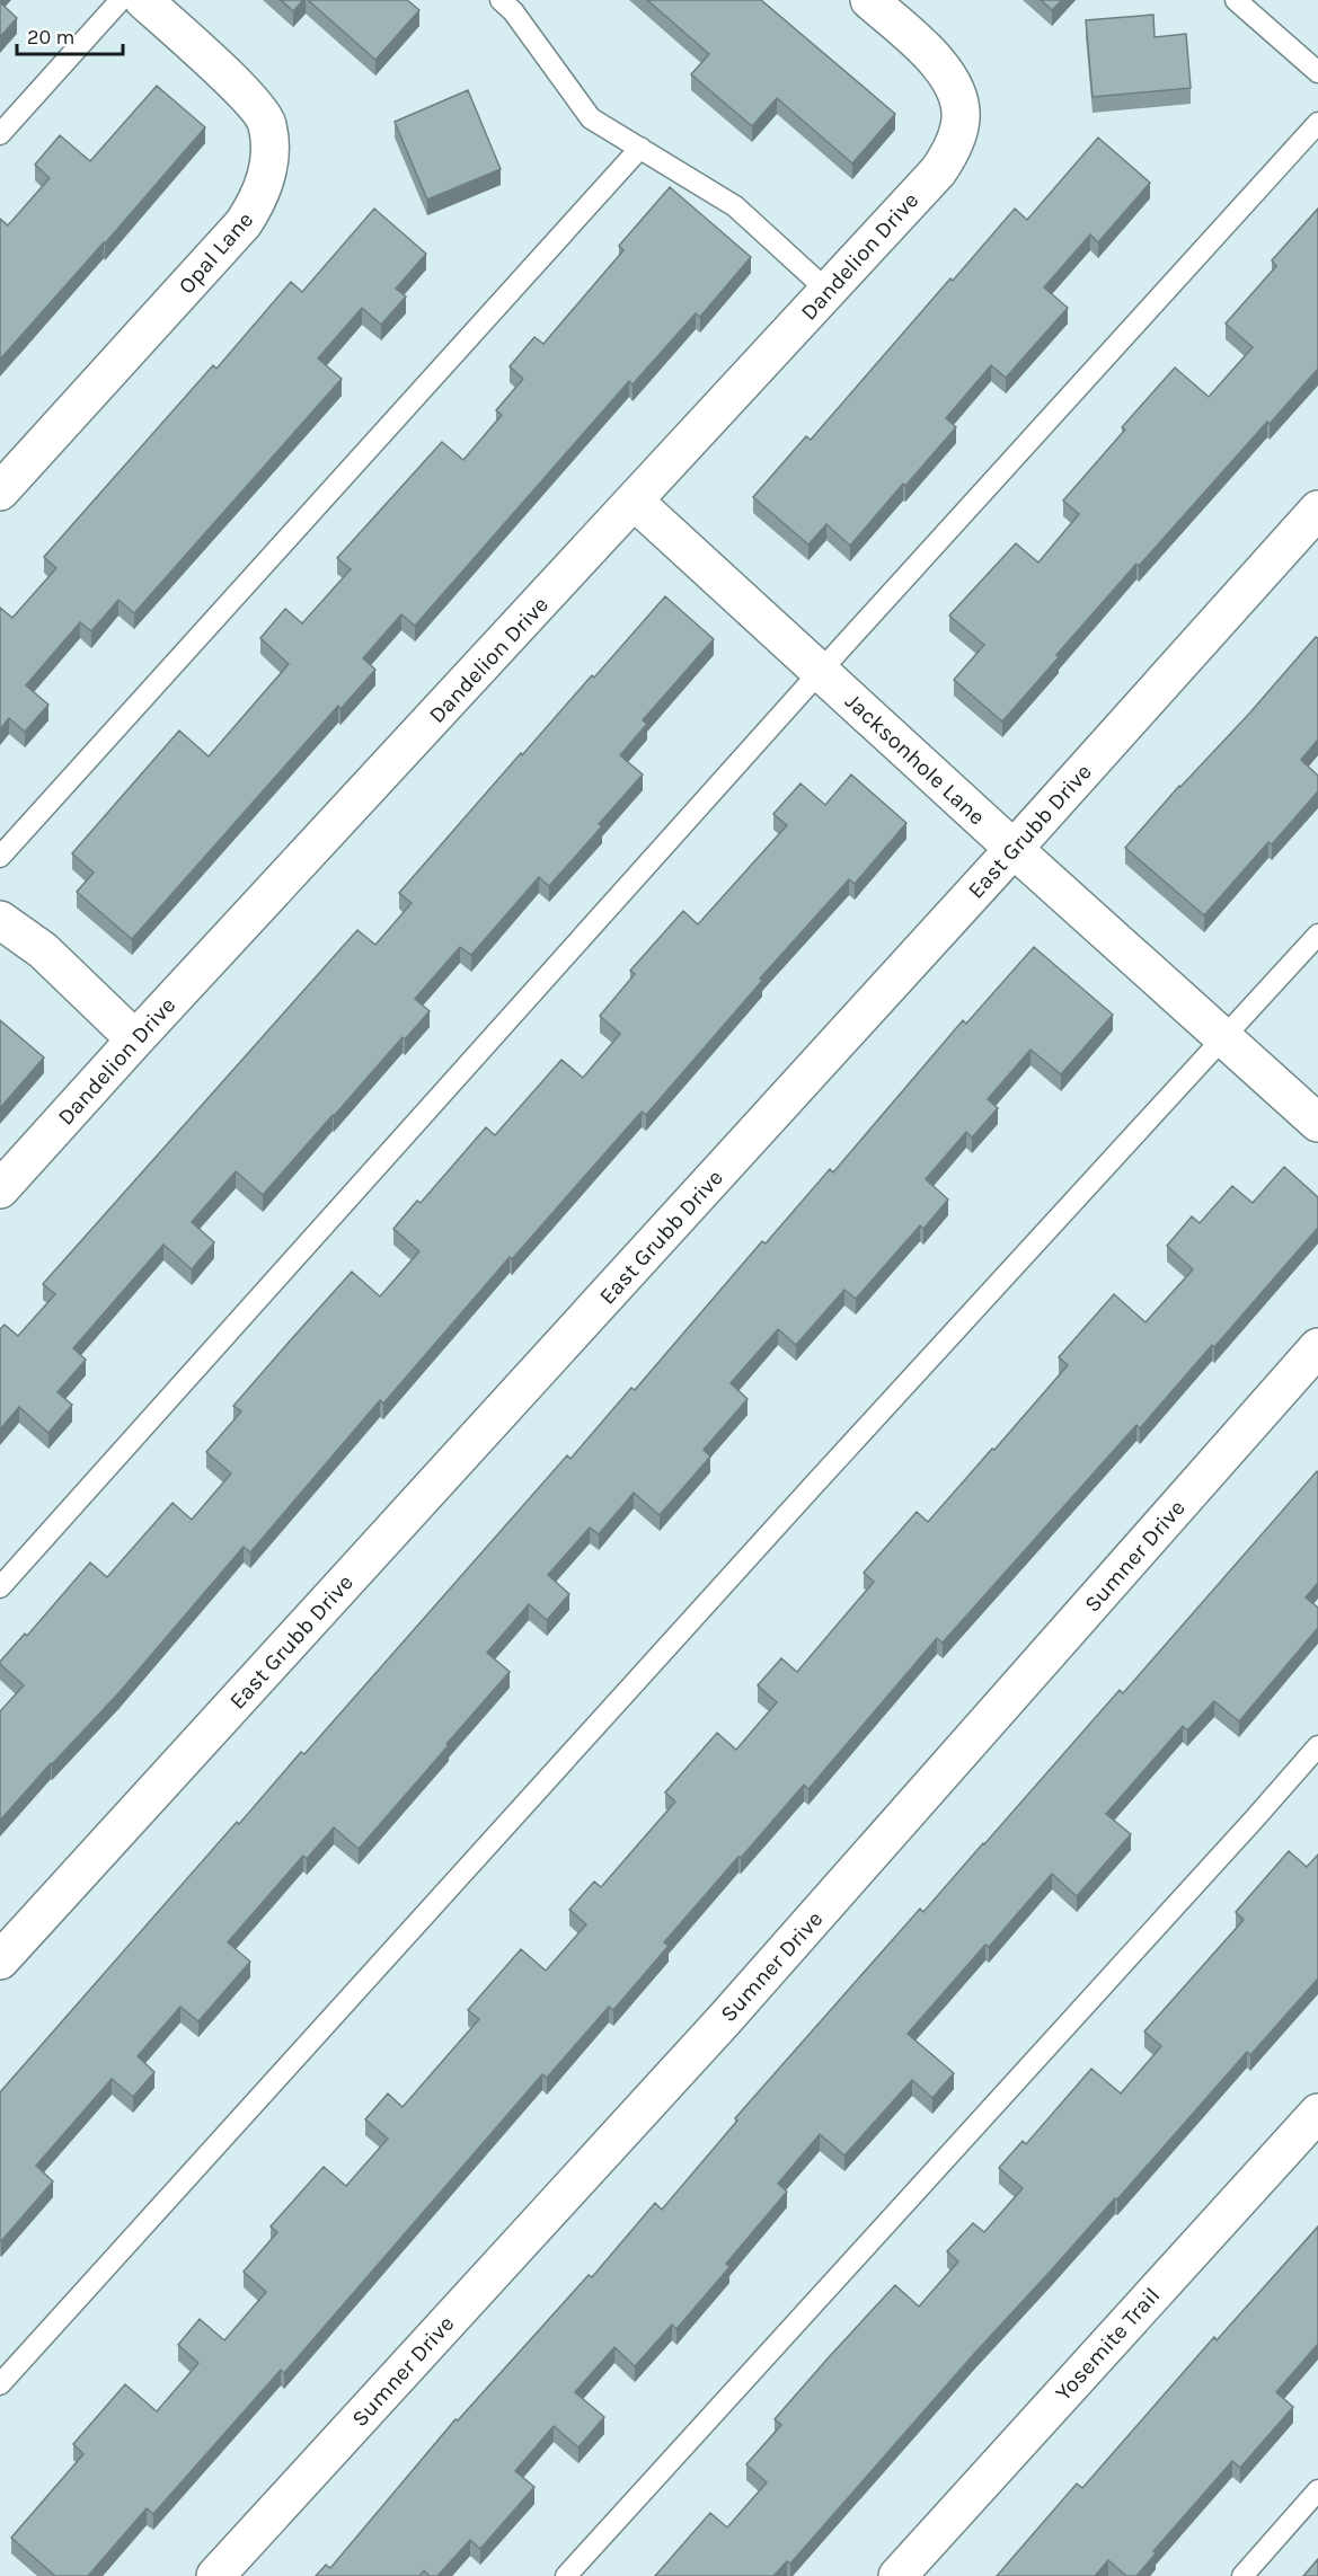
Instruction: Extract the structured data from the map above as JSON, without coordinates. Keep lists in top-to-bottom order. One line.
{"streets":{"street":["Opal Lane","Dandelion Drive","Jacksonhole Lane","East Grubb Drive","Sumner Drive","Yosemite Trail"]},"crossings":[["Dandelion Drive","Jacksonhole Lane"],["Jacksonhole Lane","East Grubb Drive"]],"scale_bar":"20 m"}
